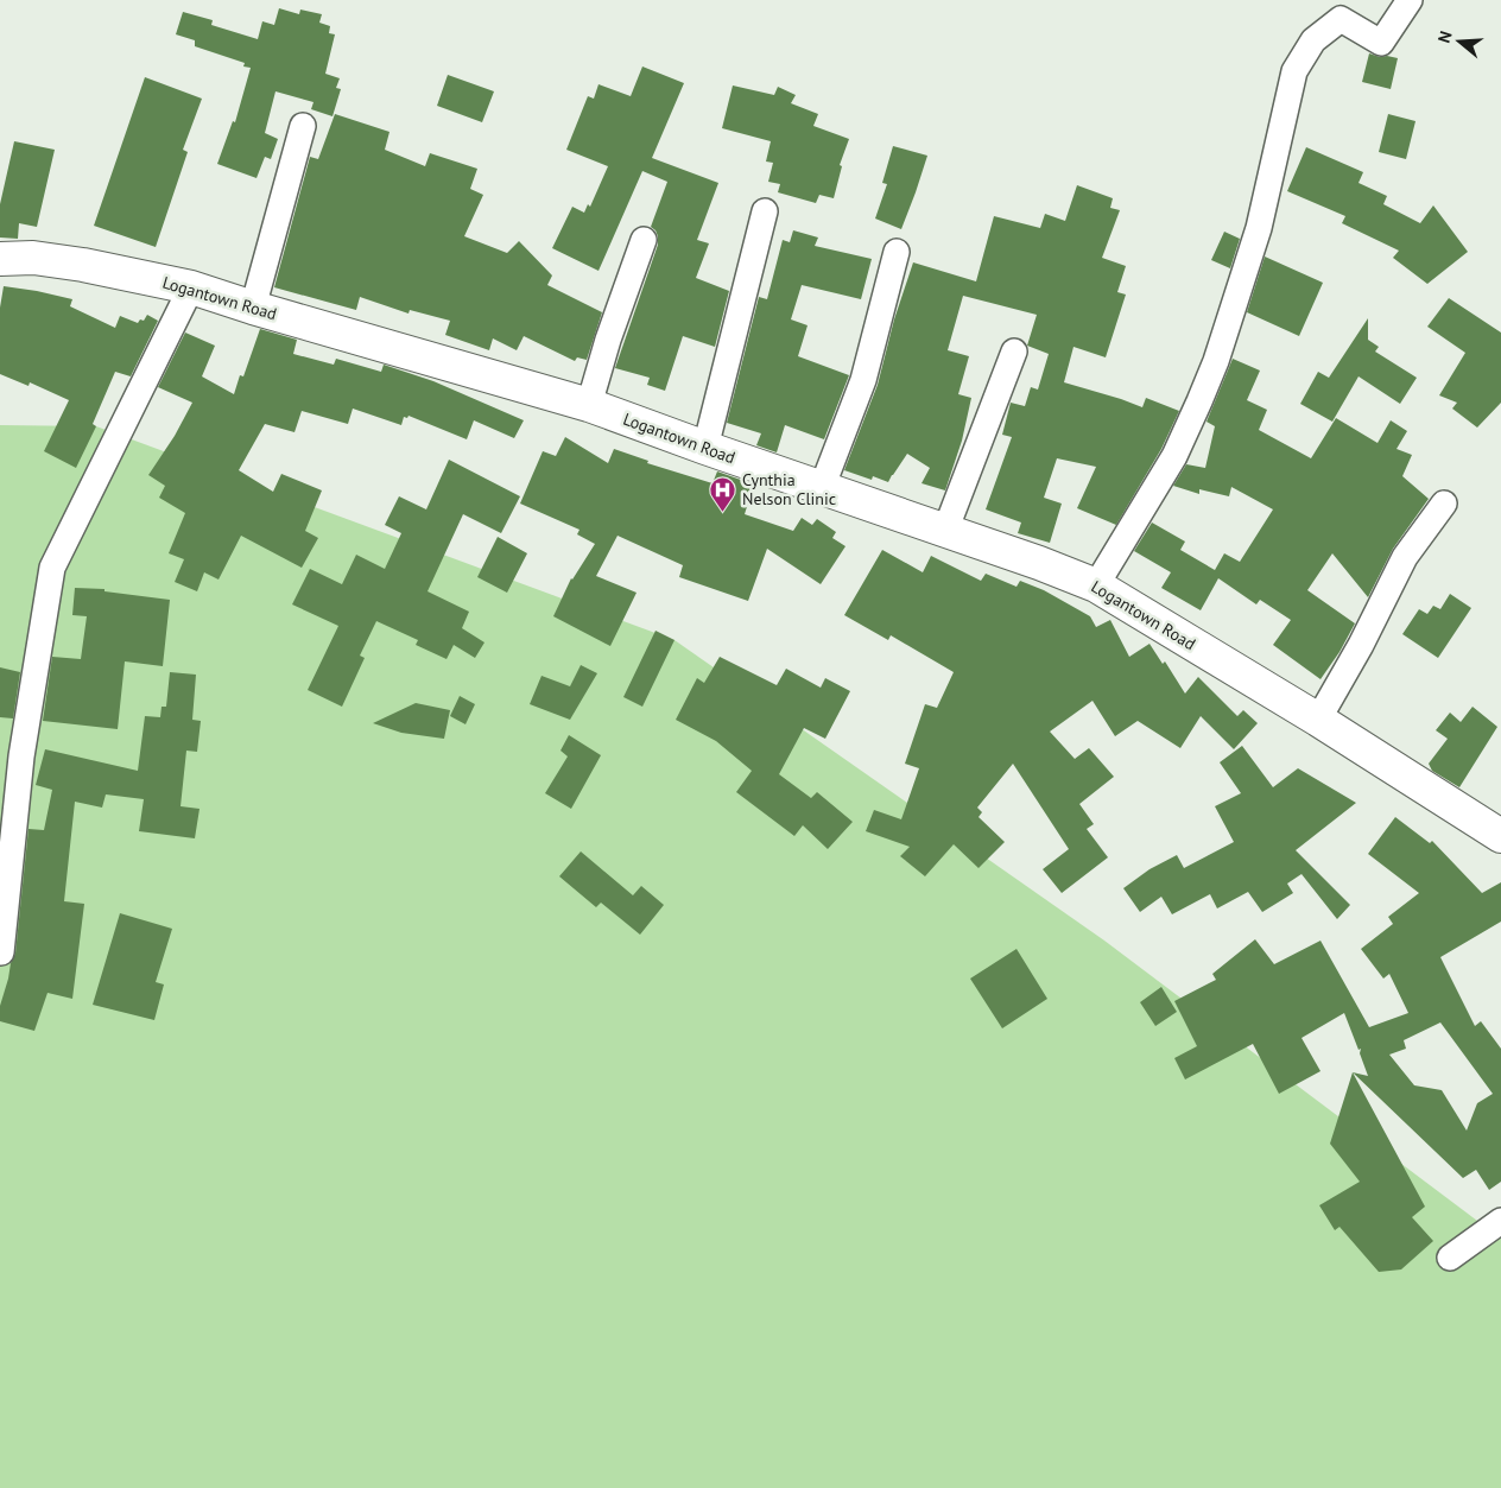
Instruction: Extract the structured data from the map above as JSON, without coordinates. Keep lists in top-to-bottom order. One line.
{"streets":{"street":["Logantown Road"]},"places":{"hospital":["Cynthia Nelson Clinic"]},"north":"left"}
